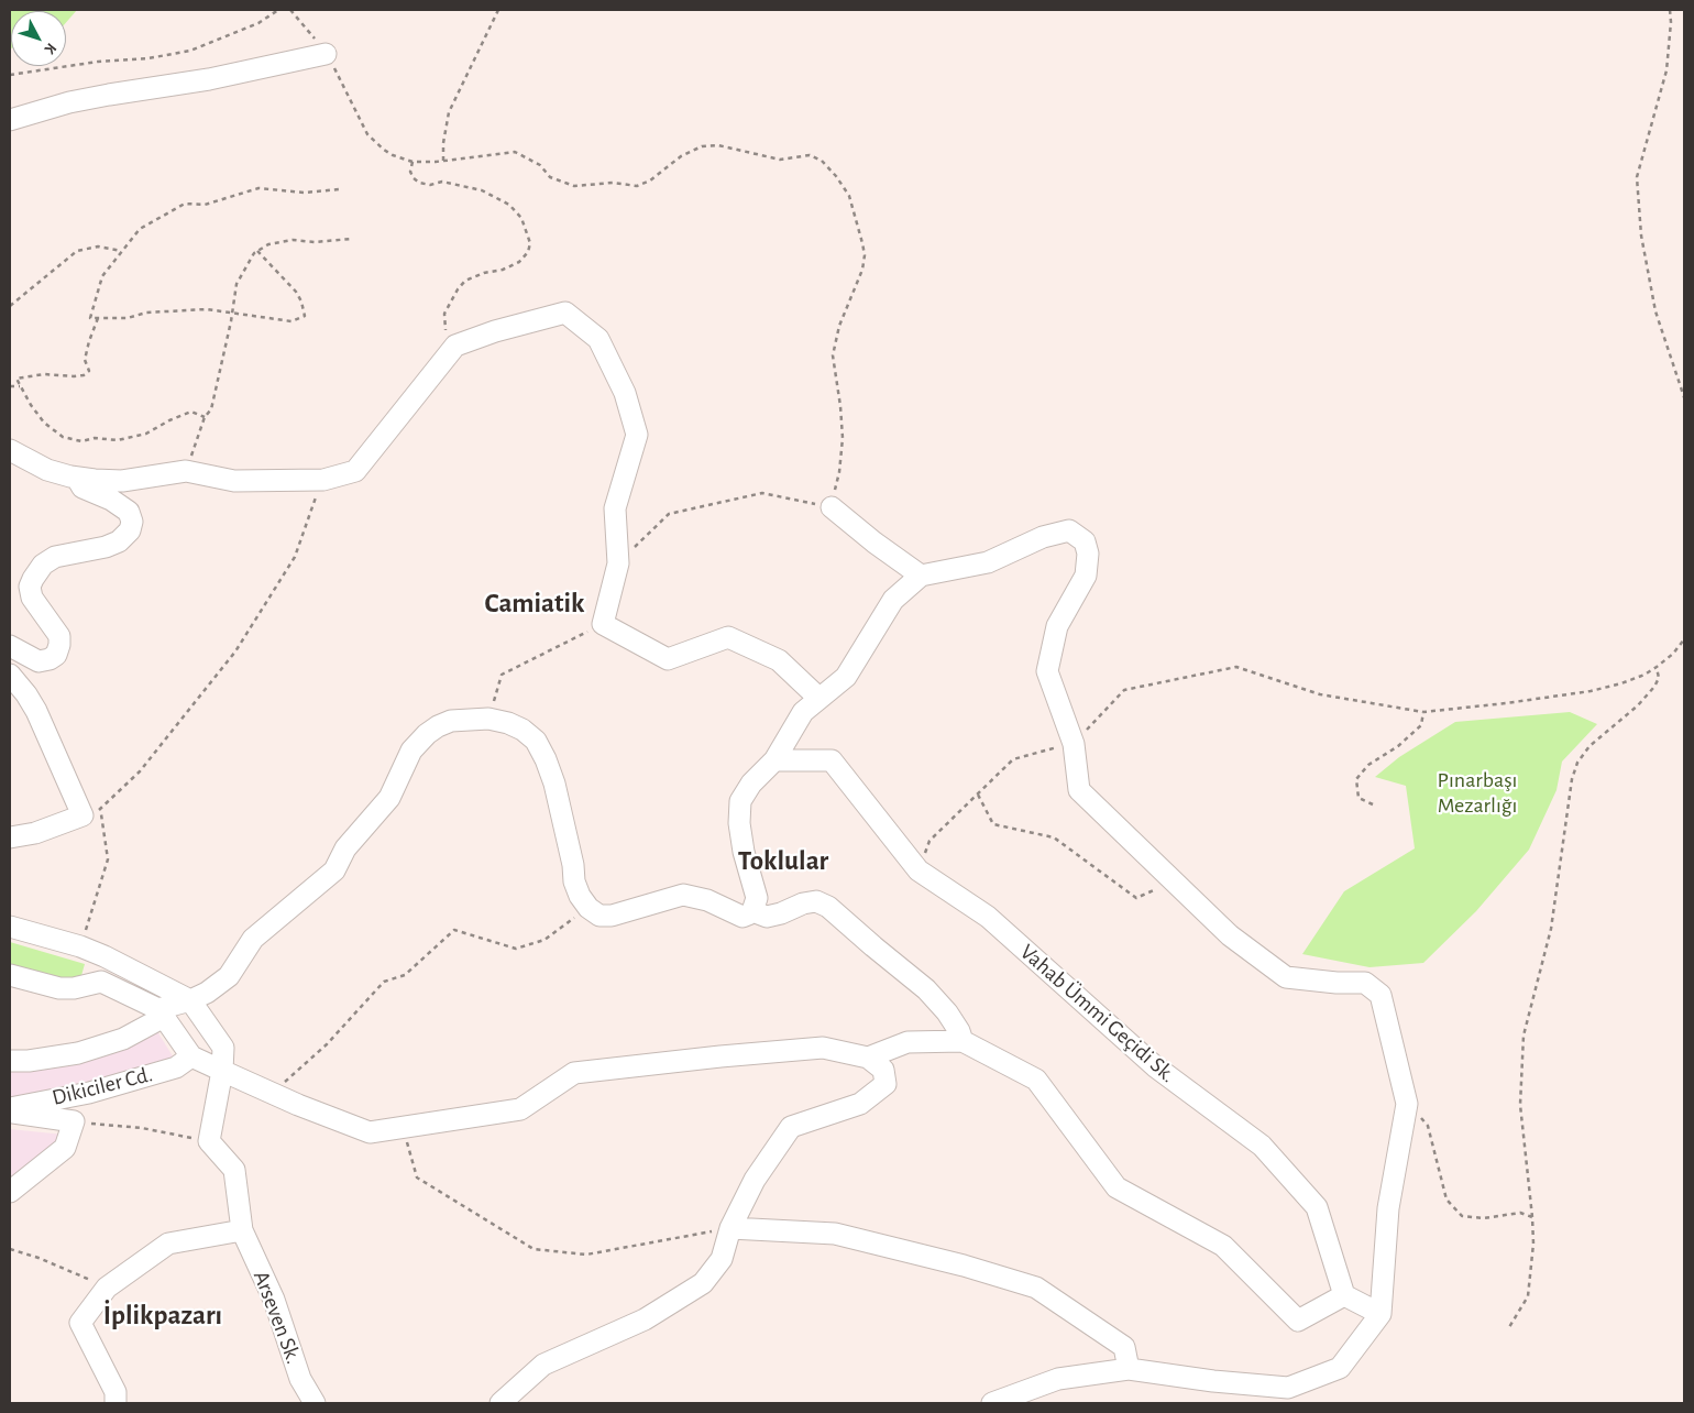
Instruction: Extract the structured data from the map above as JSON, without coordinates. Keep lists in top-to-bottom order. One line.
{"streets":{"street":["Vahab Ümmi Geçidi Sk.","Dikiciler Cd.","Arseven Sk."]},"districts":["Camiatik","Toklular","İplikpazarı"],"parks":["Pınarbaşı Mezarlığı"],"north":"bottom right"}
